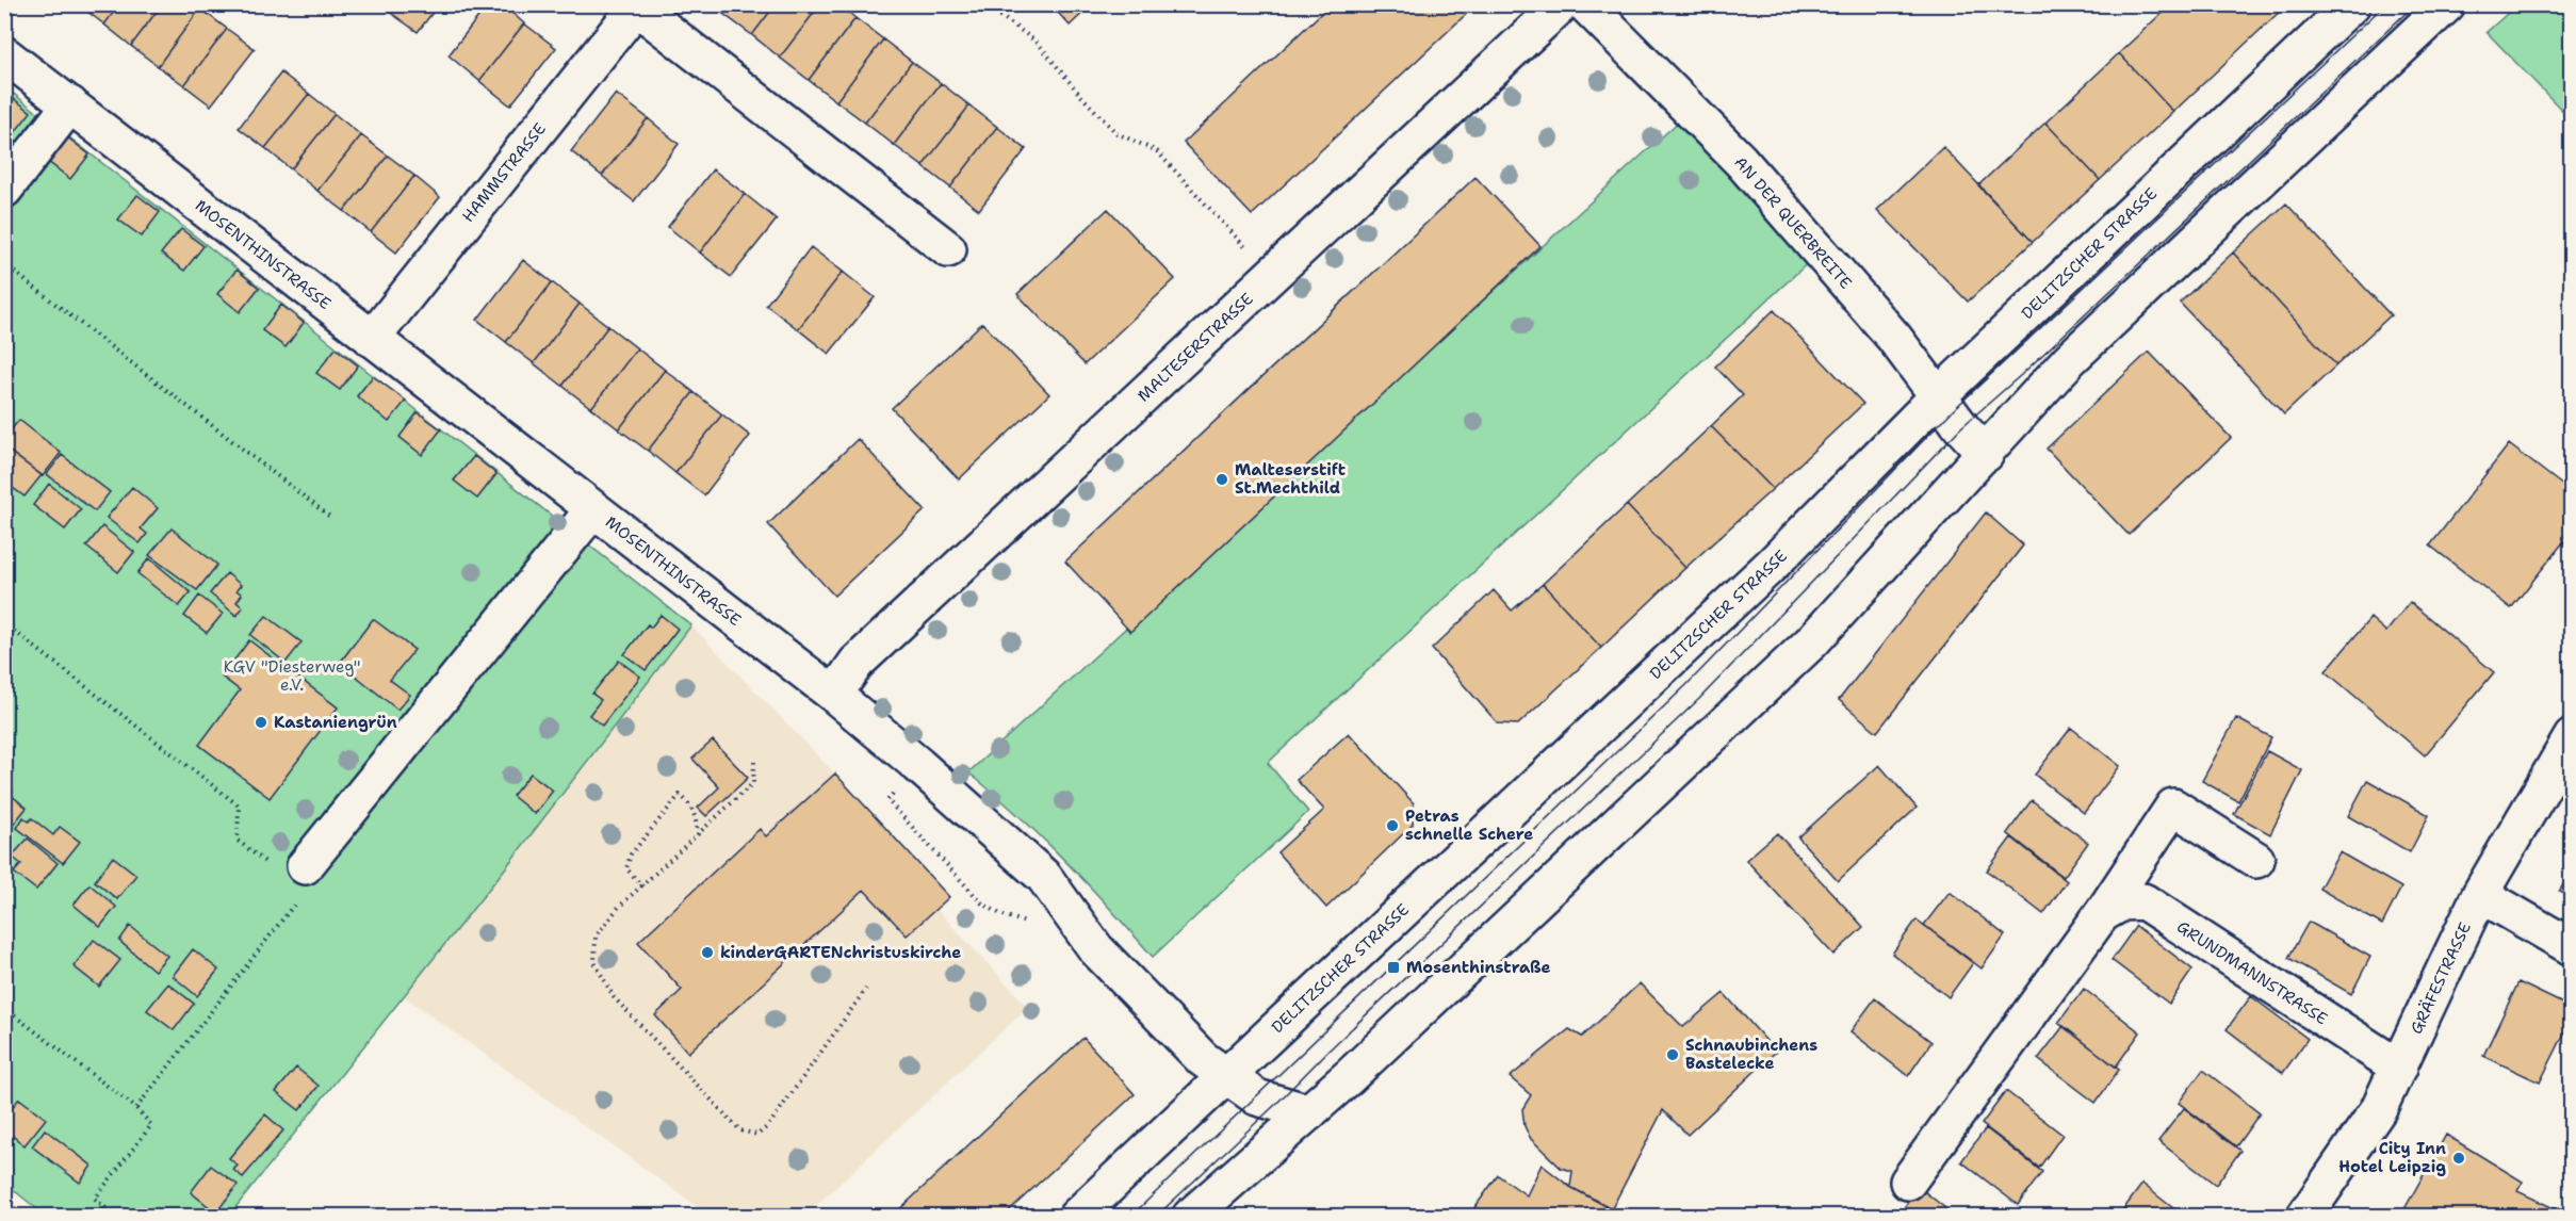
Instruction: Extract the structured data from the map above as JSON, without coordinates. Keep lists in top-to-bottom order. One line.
{"streets":{"street":["HAMMSTRASSE","AN DER QUERBREITE","DELITZSCHER STRASSE","MOSENTHINSTRASSE","MALTESERSTRASSE","GRUNDMANNSTRASSE","GRÄFESTRASSE"]},"crossings":[["HAMMSTRASSE","MOSENTHINSTRASSE"],["AN DER QUERBREITE","DELITZSCHER STRASSE"],["DELITZSCHER STRASSE","MOSENTHINSTRASSE"],["MOSENTHINSTRASSE","MALTESERSTRASSE"],["GRUNDMANNSTRASSE","GRÄFESTRASSE"]],"parks":["KGV \"Diesterweg\" e.V."],"places":{"other":["Malteserstift St.Mechthild","Kastaniengrün","Petras schnelle Schere","kinderGARTENchristuskirche","Schnaubinchens Bastelecke","City Inn Hotel Leipzig"],"transit":["Mosenthinstraße"]}}
